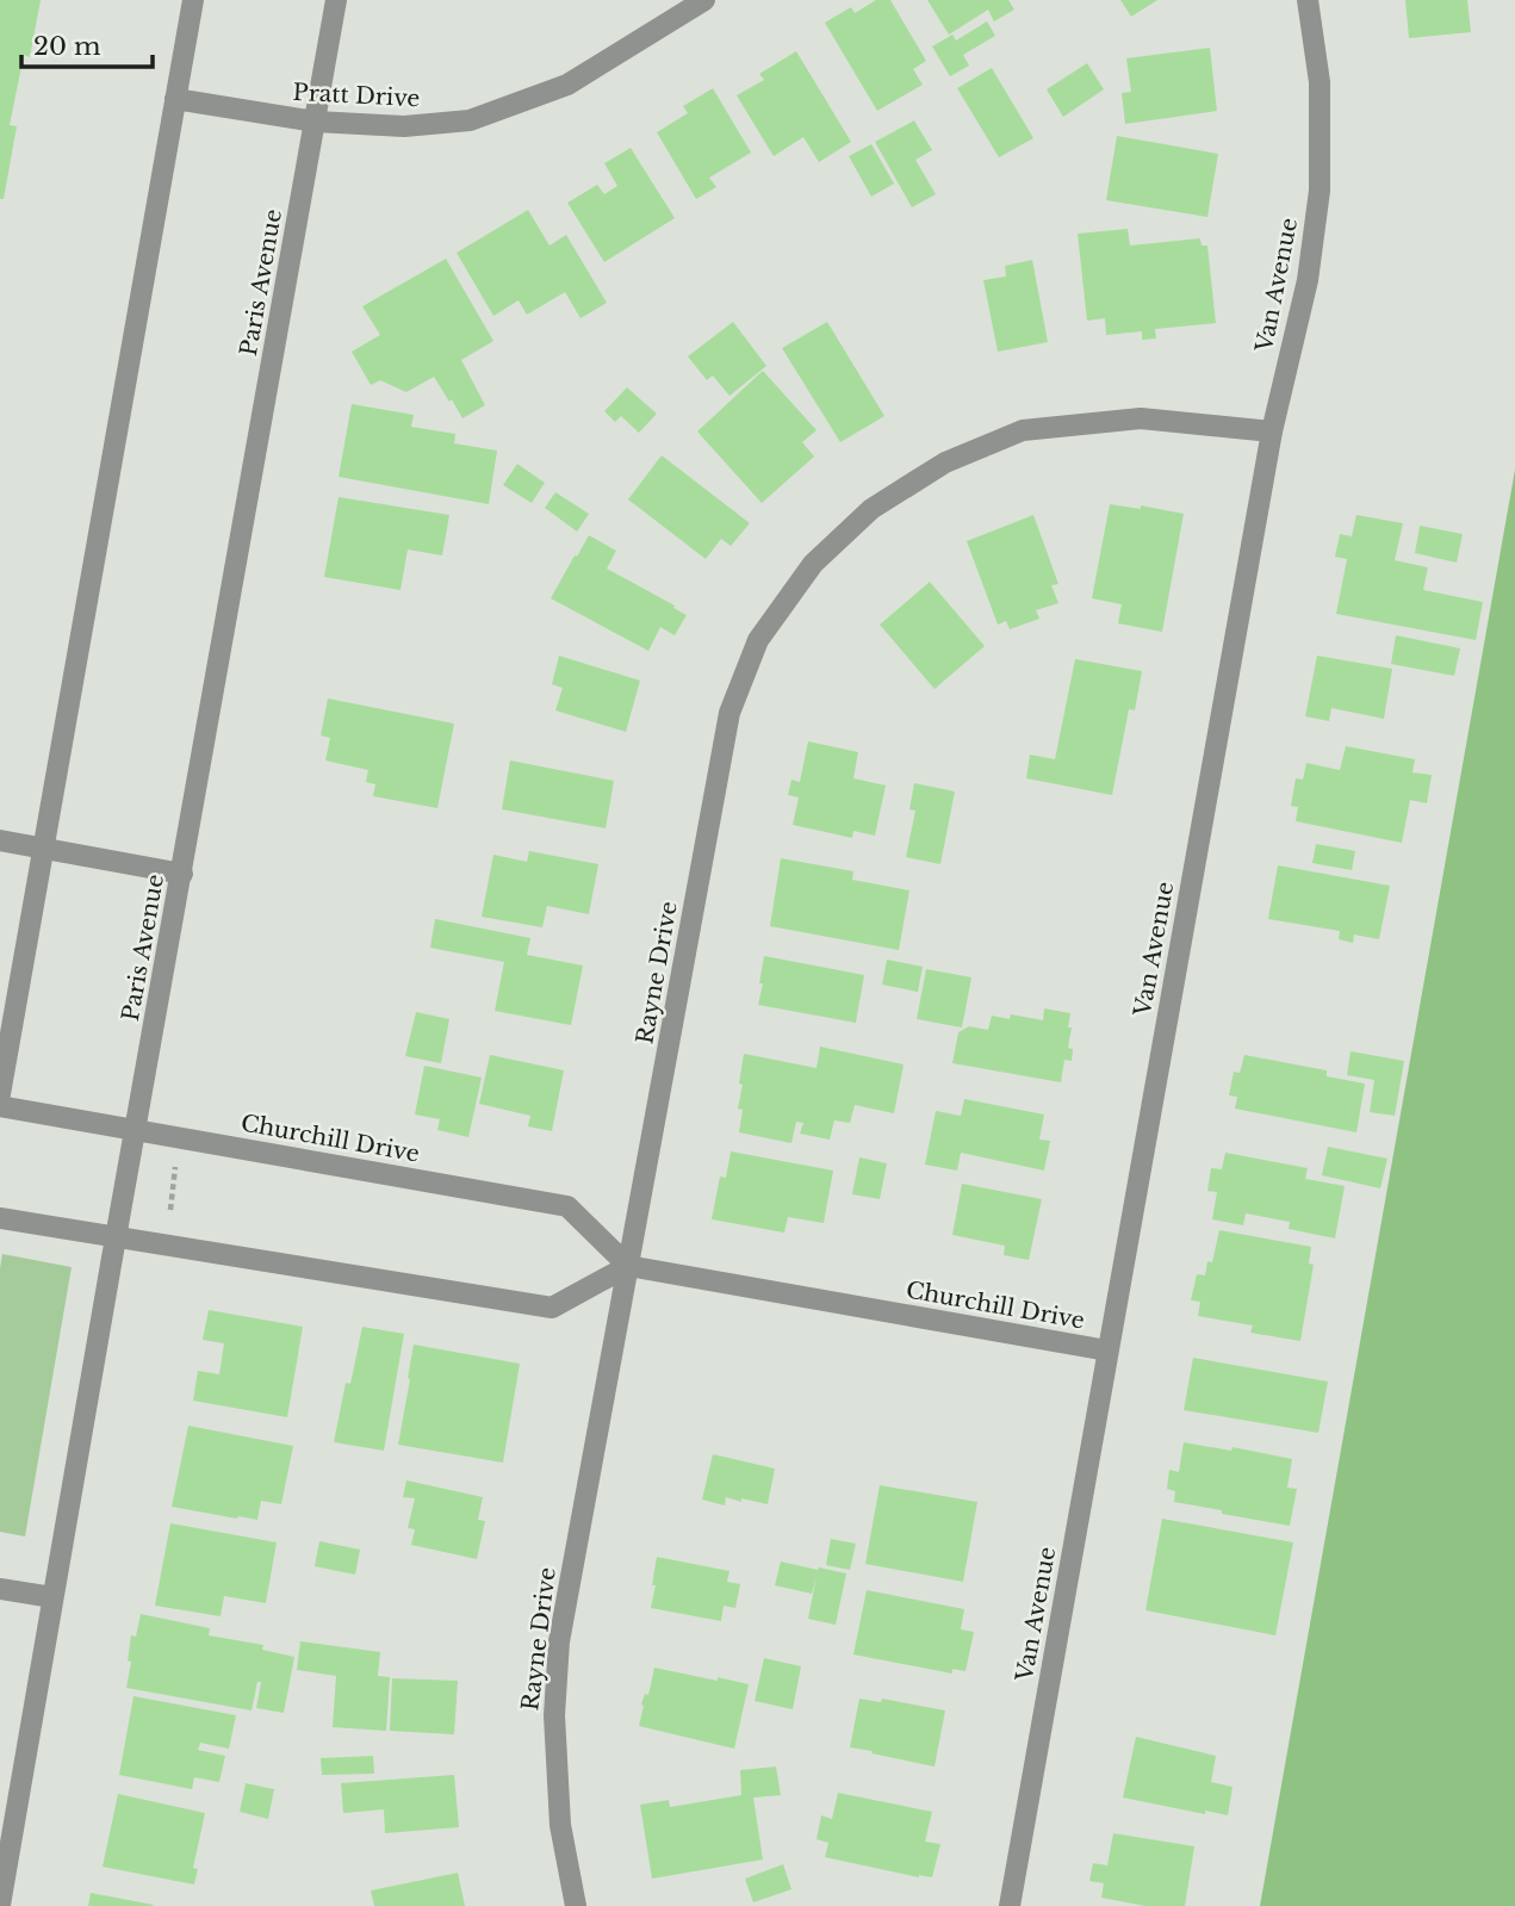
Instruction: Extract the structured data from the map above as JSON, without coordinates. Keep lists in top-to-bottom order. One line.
{"streets":{"street":["Pratt Drive","Paris Avenue","Van Avenue","Rayne Drive","Churchill Drive"]},"crossings":[["Pratt Drive","Paris Avenue"],["Paris Avenue","Churchill Drive"],["Van Avenue","Rayne Drive"],["Van Avenue","Churchill Drive"],["Rayne Drive","Churchill Drive"]],"scale_bar":"20 m"}
